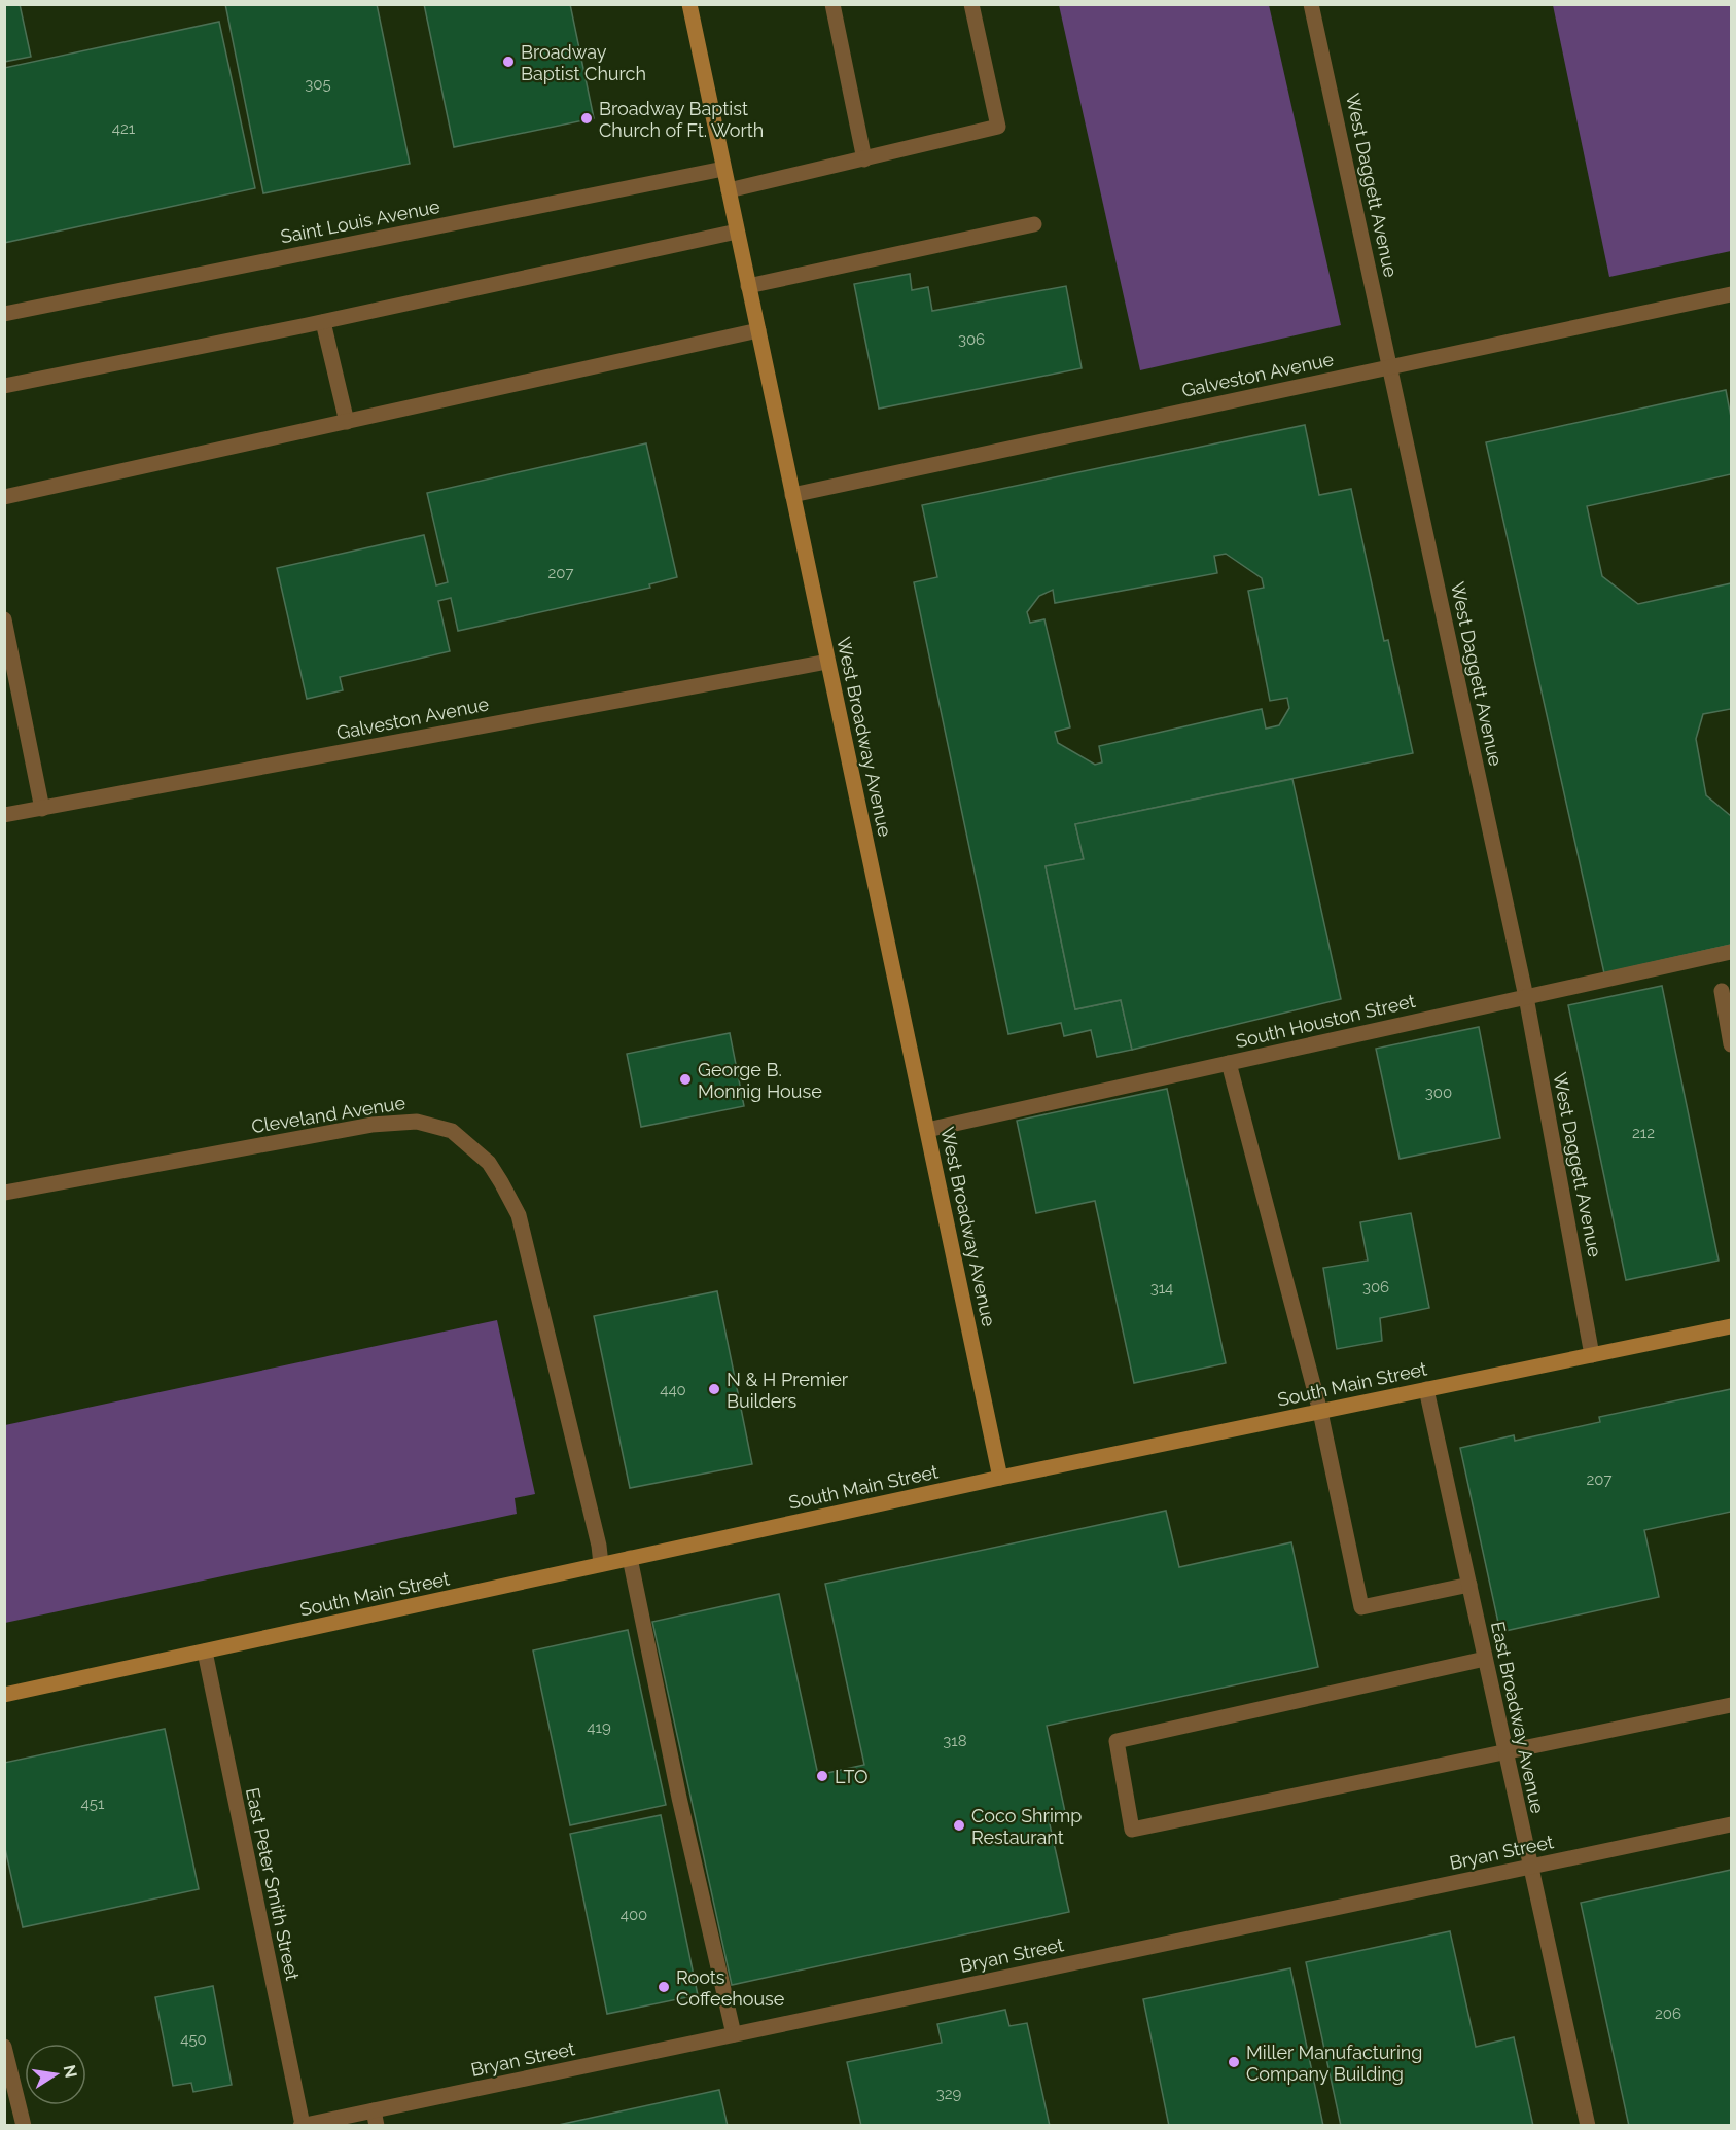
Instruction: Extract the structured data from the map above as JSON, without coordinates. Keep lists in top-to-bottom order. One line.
{"streets":{"street":["West Daggett Avenue","Saint Louis Avenue","Galveston Avenue","West Broadway Avenue","South Houston Street","Cleveland Avenue","South Main Street","East Broadway Avenue","Bryan Street","East Peter Smith Street"]},"crossings":[["West Daggett Avenue","Galveston Avenue"],["West Daggett Avenue","South Houston Street"],["West Daggett Avenue","South Main Street"],["Saint Louis Avenue","West Broadway Avenue"],["Galveston Avenue","West Broadway Avenue"],["West Broadway Avenue","South Houston Street"],["West Broadway Avenue","South Main Street"],["Cleveland Avenue","South Main Street"],["South Main Street","East Broadway Avenue"],["South Main Street","East Peter Smith Street"],["East Broadway Avenue","Bryan Street"],["Bryan Street","East Peter Smith Street"]],"places":["Broadway Baptist Church","Broadway Baptist Church of Ft. Worth","George B. Monnig House","N & H Premier Builders","LTO","Coco Shrimp Restaurant","Roots Coffeehouse","Miller Manufacturing Company Building"],"house_numbers":["305","421","306","207","300","212","306","314","440","207","419","318","451","400","206","450","329"],"north":"right"}
